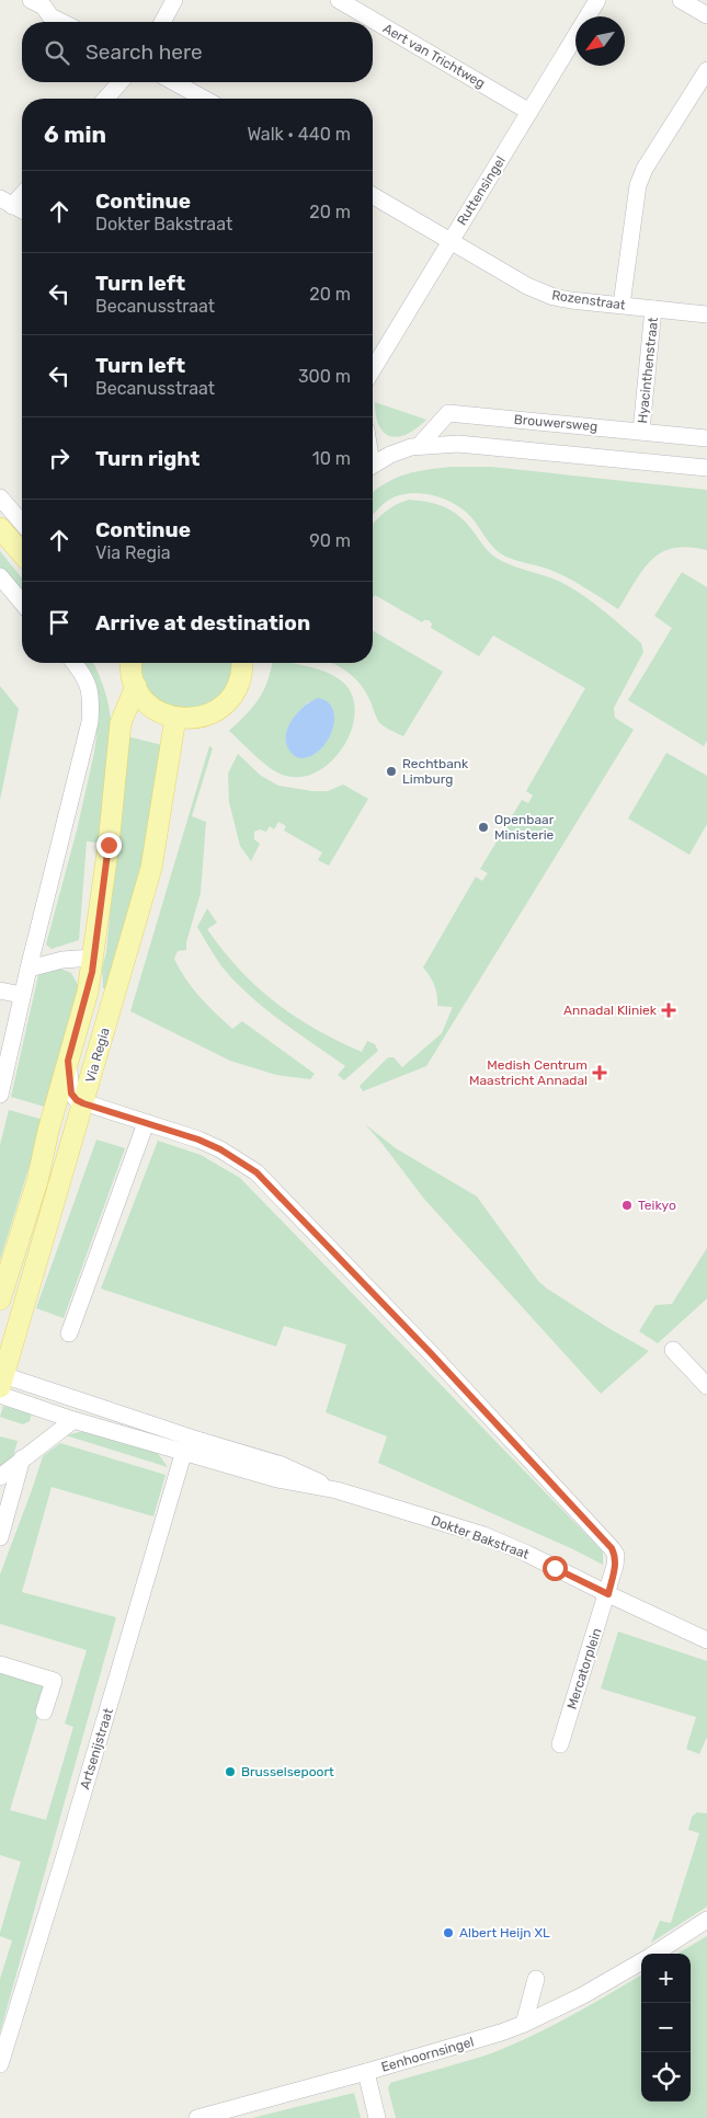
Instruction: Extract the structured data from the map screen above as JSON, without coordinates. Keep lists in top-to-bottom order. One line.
{"streets":{"main road":["Via Regia"],"street":["Aert van Trichtweg","Ruttensingel","Rozenstraat","Hyacinthenstraat","Brouwersweg","Dokter Bakstraat","Mercatorplein","Artsenijstraat","Eenhoornsingel"]},"crossings":[["Aert van Trichtweg","Ruttensingel"],["Ruttensingel","Rozenstraat"],["Rozenstraat","Hyacinthenstraat"],["Hyacinthenstraat","Brouwersweg"],["Via Regia","Dokter Bakstraat"],["Via Regia","Mercatorplein"],["Dokter Bakstraat","Mercatorplein"],["Dokter Bakstraat","Artsenijstraat"]],"places":{"other":["Rechtbank Limburg","Openbaar Ministerie","Teikyo","Brusselsepoort","Albert Heijn XL"],"health":["Annadal Kliniek","Medish Centrum Maastricht Annadal"]},"north":"bottom left","page":{"search":"Search here","heading":["6 min","Walk · 440 m"],"list":[["Continue","Dokter Bakstraat","20 m"],["Turn left","Becanusstraat","20 m"],["Turn left","Becanusstraat","300 m"],["Turn right","10 m"],["Continue","Via Regia","90 m"],"Arrive at destination"],"map_buttons":["+","−"]}}
